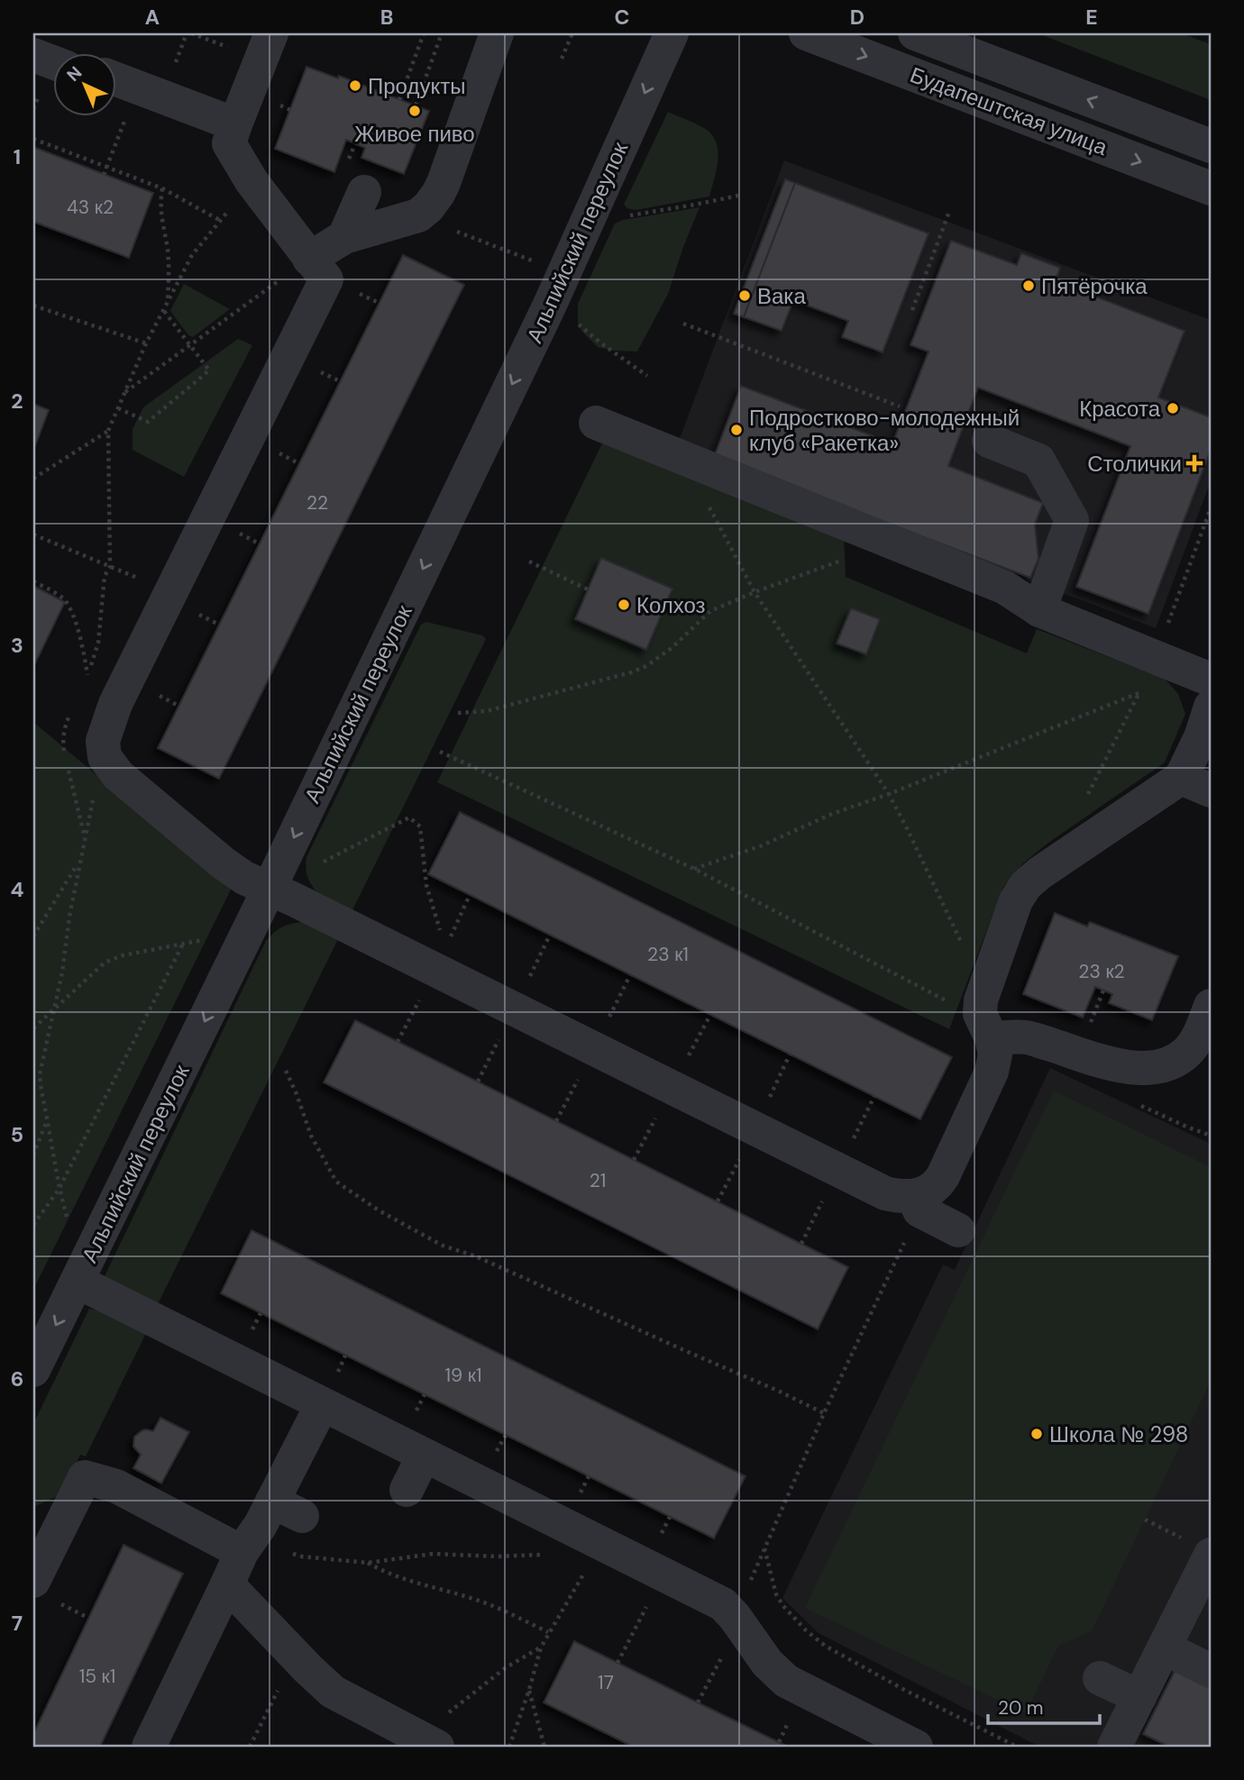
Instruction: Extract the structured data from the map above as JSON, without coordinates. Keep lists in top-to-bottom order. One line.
{"streets":{"street":["Будапештская улица","Альпийский переулок"]},"places":{"other":["Продукты","Живое пиво","Пятёрочка","Вака","Красота","Подростково-молодежный клуб «Ракетка»","Колхоз","Школа № 298"],"health":["Столички"]},"house_numbers":["43 к2","22","23 к1","23 к2","21","19 к1","15 к1","17"],"scale_bar":"20 m","north":"top left","grid":{"columns":["A","B","C","D","E"],"rows":["1","2","3","4","5","6","7"]}}
